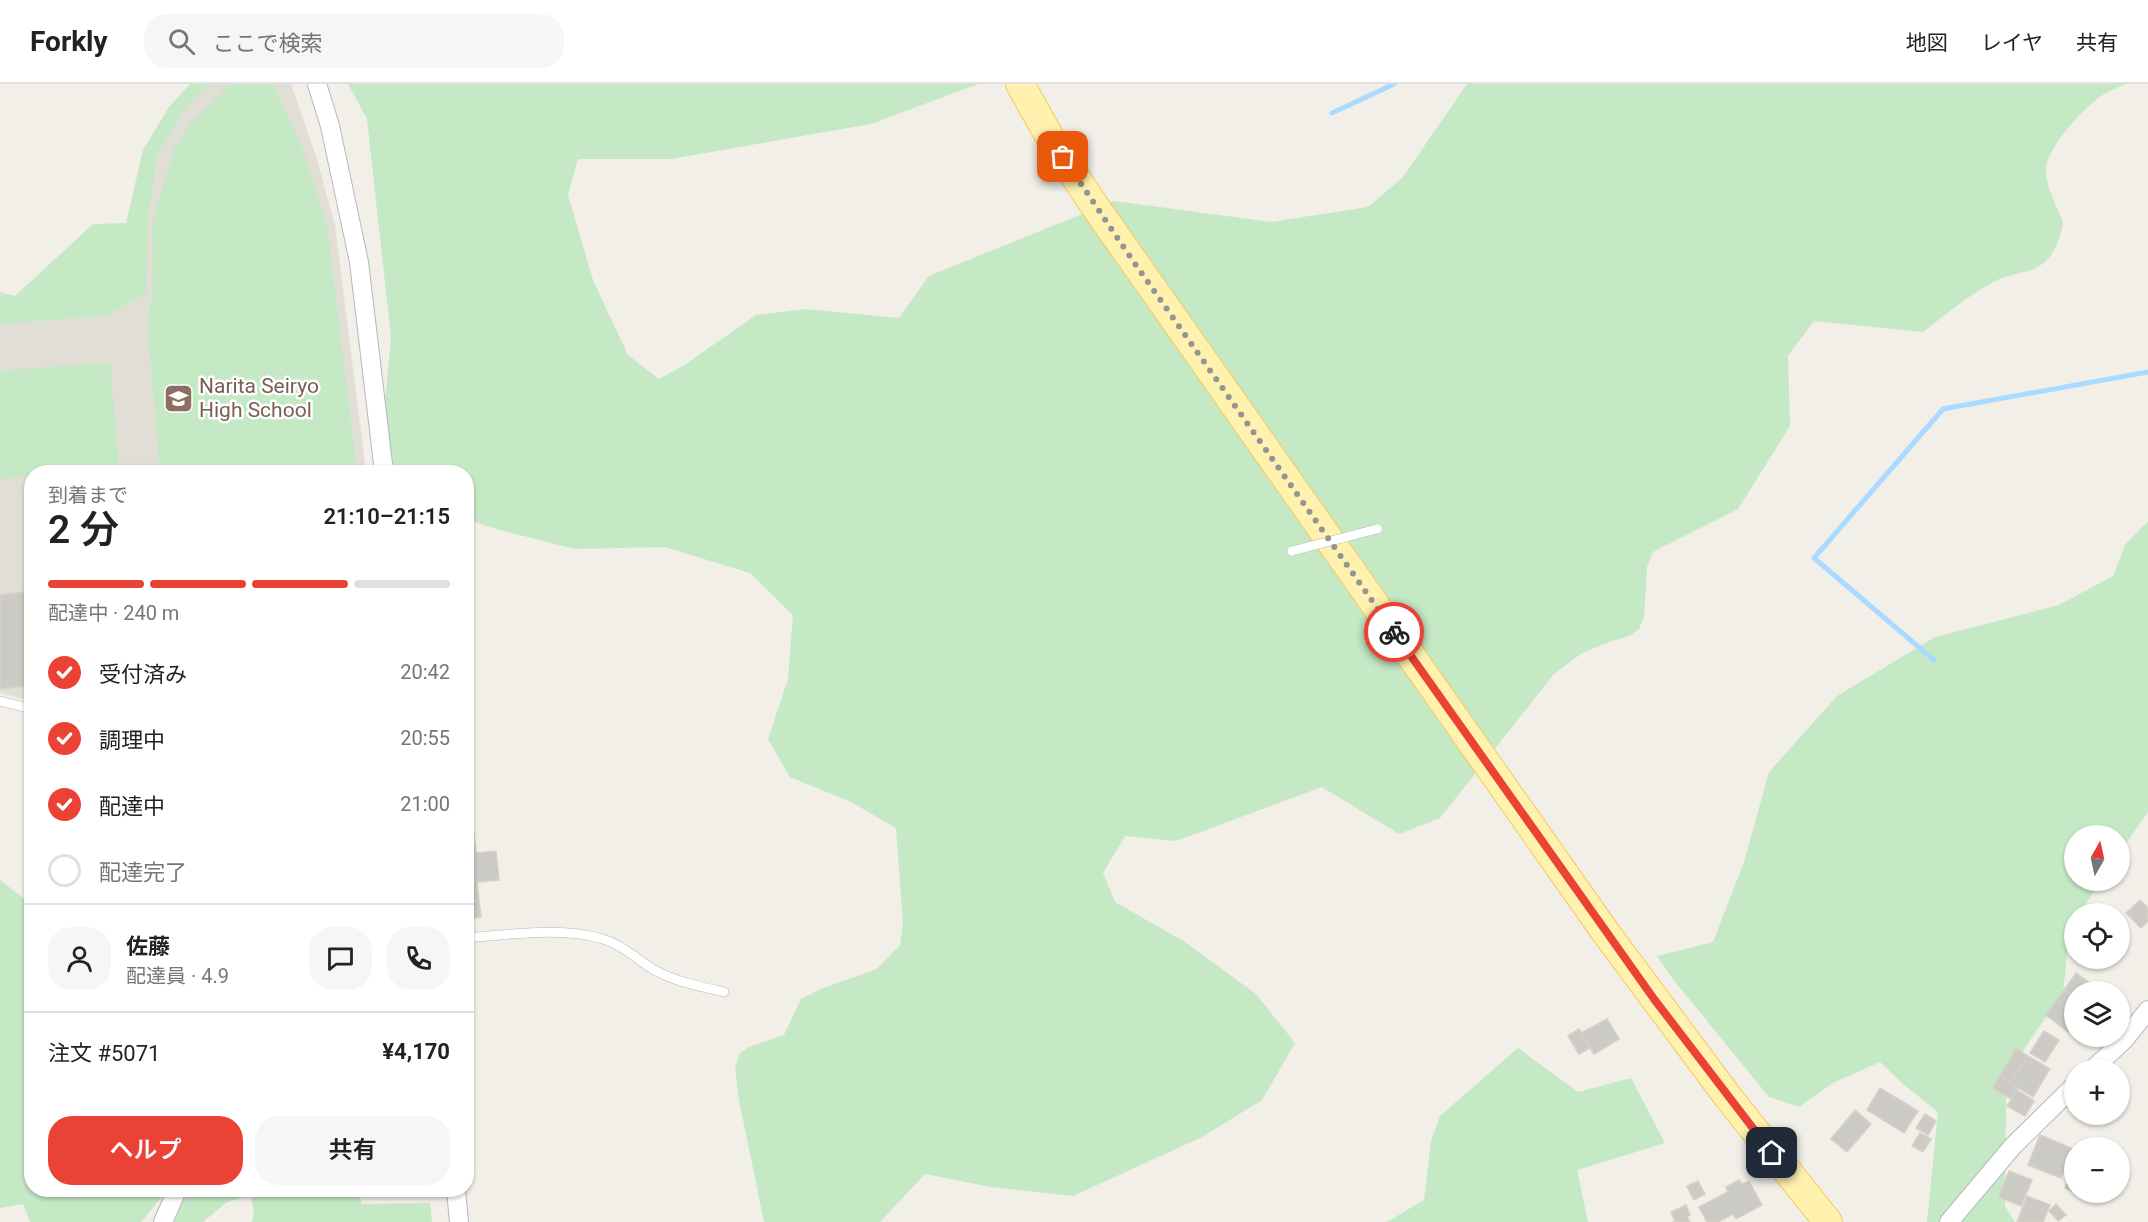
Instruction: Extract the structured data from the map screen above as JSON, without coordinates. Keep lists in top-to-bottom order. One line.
{"places":{"school or university":["Narita Seiryo High School"]},"north":"top","page":{"header":"Forkly","search":"ここで検索","nav":["地図","レイヤ","共有"],"heading":["2 分","到着まで","21:10–21:15"],"panel":["佐藤","配達員 · 4.9","注文 #5071","¥4,170"],"bar":"配達中 · 240 m","list":[["受付済み","20:42"],["調理中","20:55"],["配達中","21:00"],"配達完了"],"map_buttons":["+","−"],"buttons":["ヘルプ","共有"]}}
